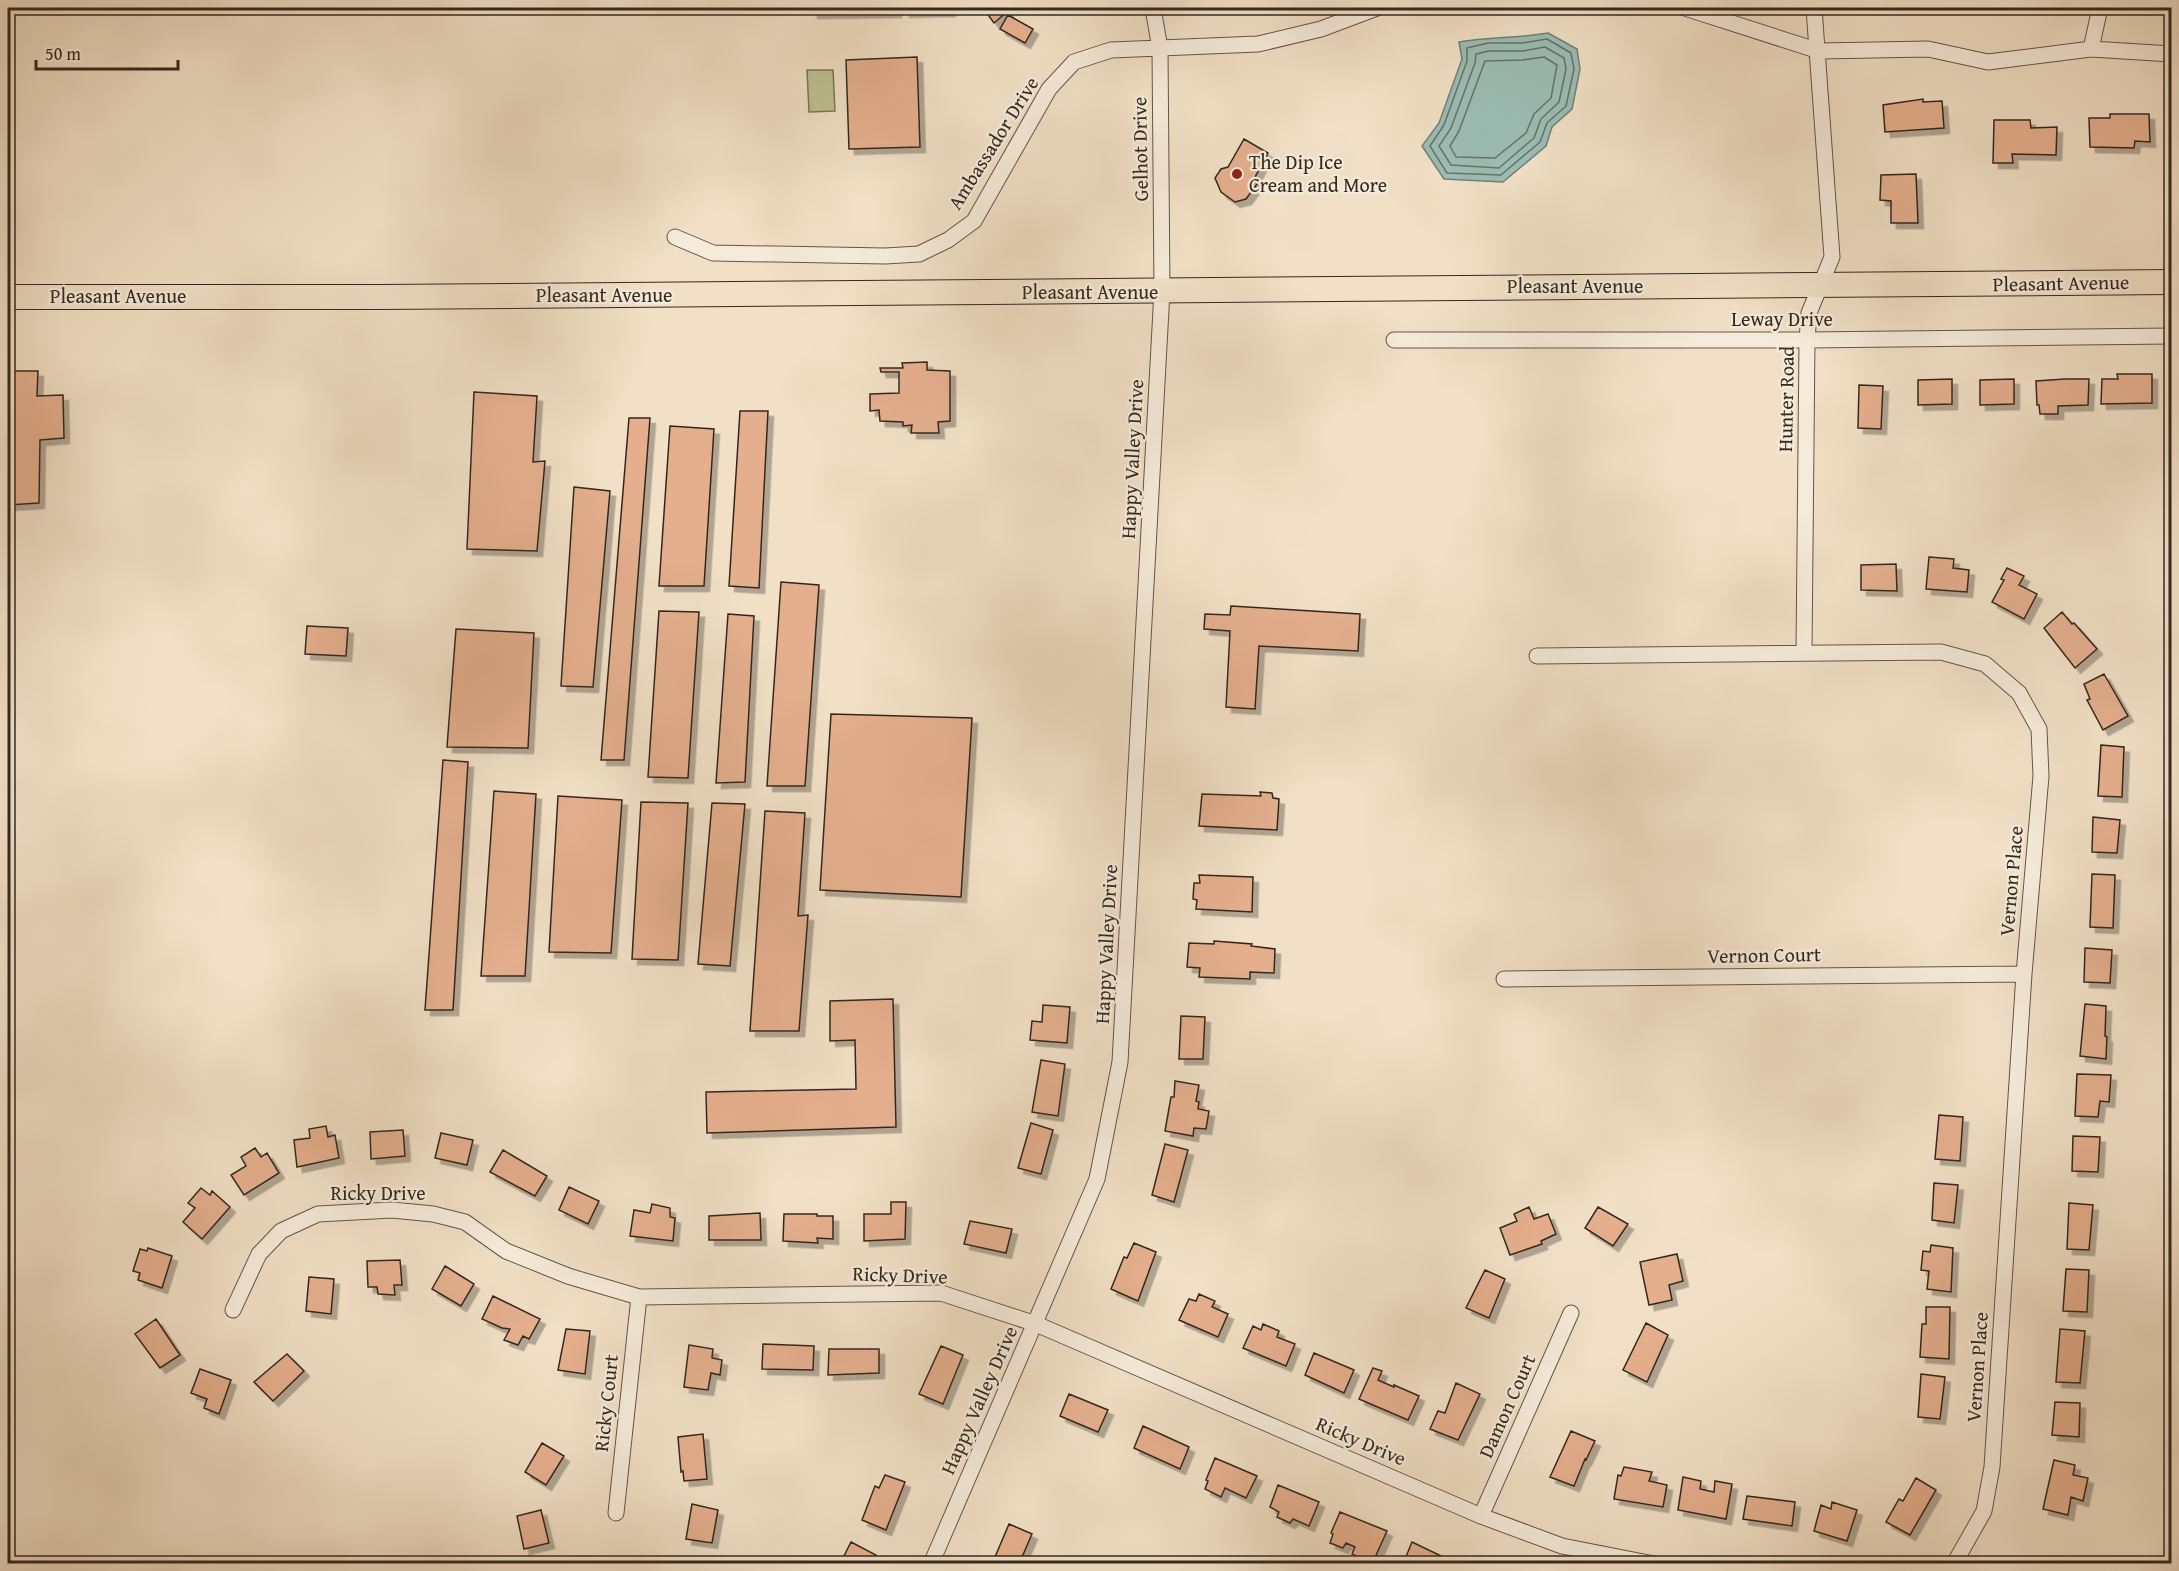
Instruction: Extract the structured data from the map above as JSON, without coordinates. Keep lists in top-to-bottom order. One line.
{"streets":{"main road":["Pleasant Avenue"],"street":["Ambassador Drive","Gelhot Drive","Leway Drive","Hunter Road","Happy Valley Drive","Vernon Place","Vernon Court","Ricky Drive","Ricky Court","Damon Court"]},"crossings":[["Ambassador Drive","Gelhot Drive"],["Gelhot Drive","Pleasant Avenue"],["Gelhot Drive","Happy Valley Drive"],["Pleasant Avenue","Hunter Road"],["Pleasant Avenue","Happy Valley Drive"],["Leway Drive","Hunter Road"],["Hunter Road","Vernon Place"],["Happy Valley Drive","Ricky Drive"],["Vernon Place","Vernon Court"],["Ricky Drive","Ricky Court"],["Ricky Drive","Damon Court"]],"places":["The Dip Ice Cream and More"],"scale_bar":"50 m"}
